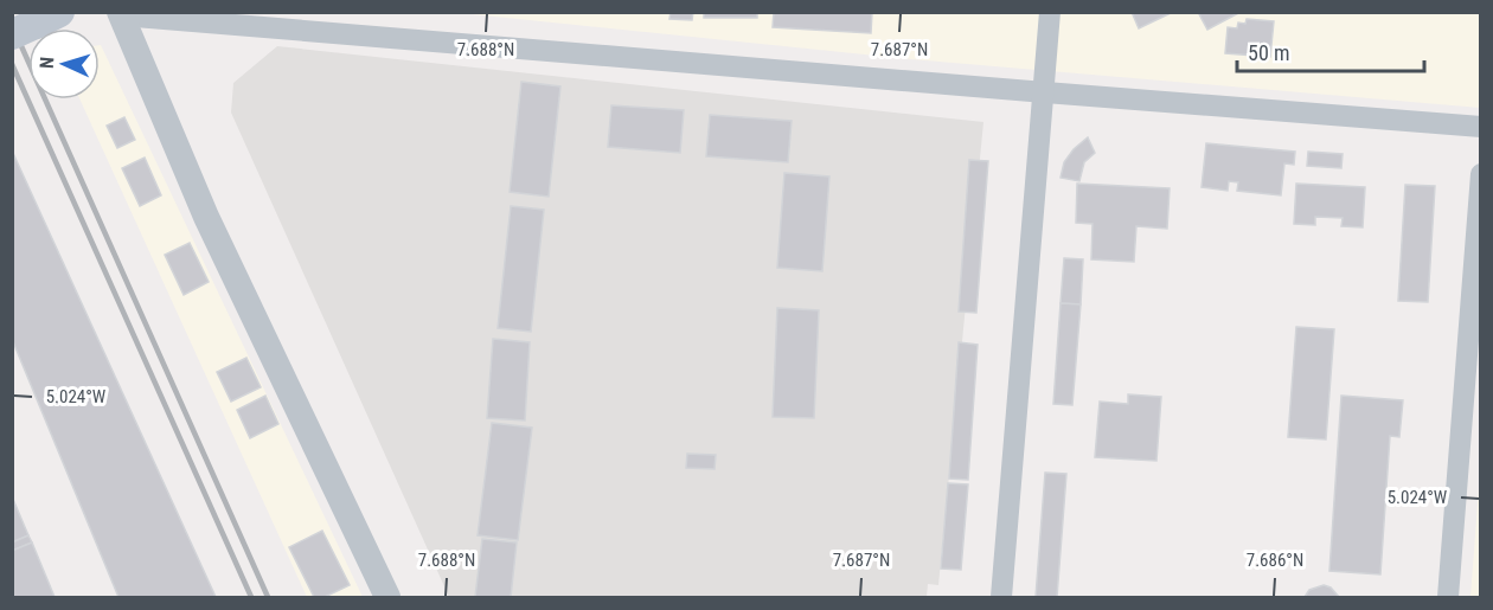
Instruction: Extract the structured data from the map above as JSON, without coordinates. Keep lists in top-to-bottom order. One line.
{"scale_bar":"50 m","north":"left","coordinates":["7.688°N","7.687°N","5.024°W","7.686°N"]}
